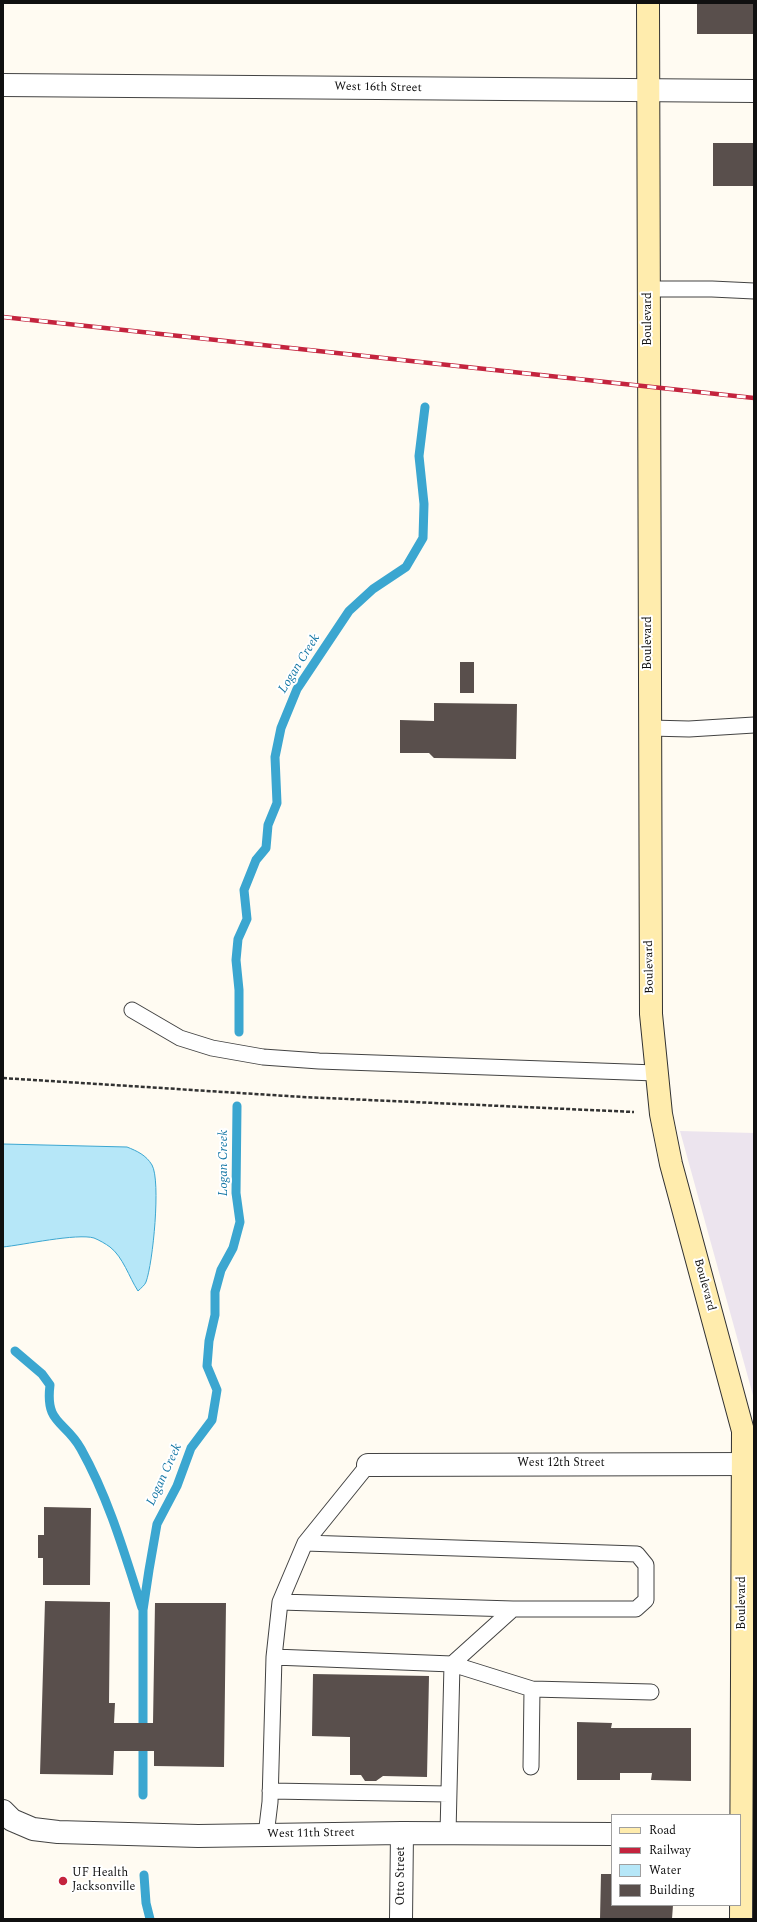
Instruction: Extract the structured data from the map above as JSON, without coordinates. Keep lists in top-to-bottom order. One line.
{"streets":{"main road":["Boulevard"],"street":["West 16th Street","West 12th Street","West 11th Street","Otto Street"]},"crossings":[["West 16th Street","Boulevard"],["Boulevard","West 12th Street"],["West 11th Street","Otto Street"]],"water":["Logan Creek"],"places":["UF Health Jacksonville"],"legend":["Road","Railway","Water","Building"]}
